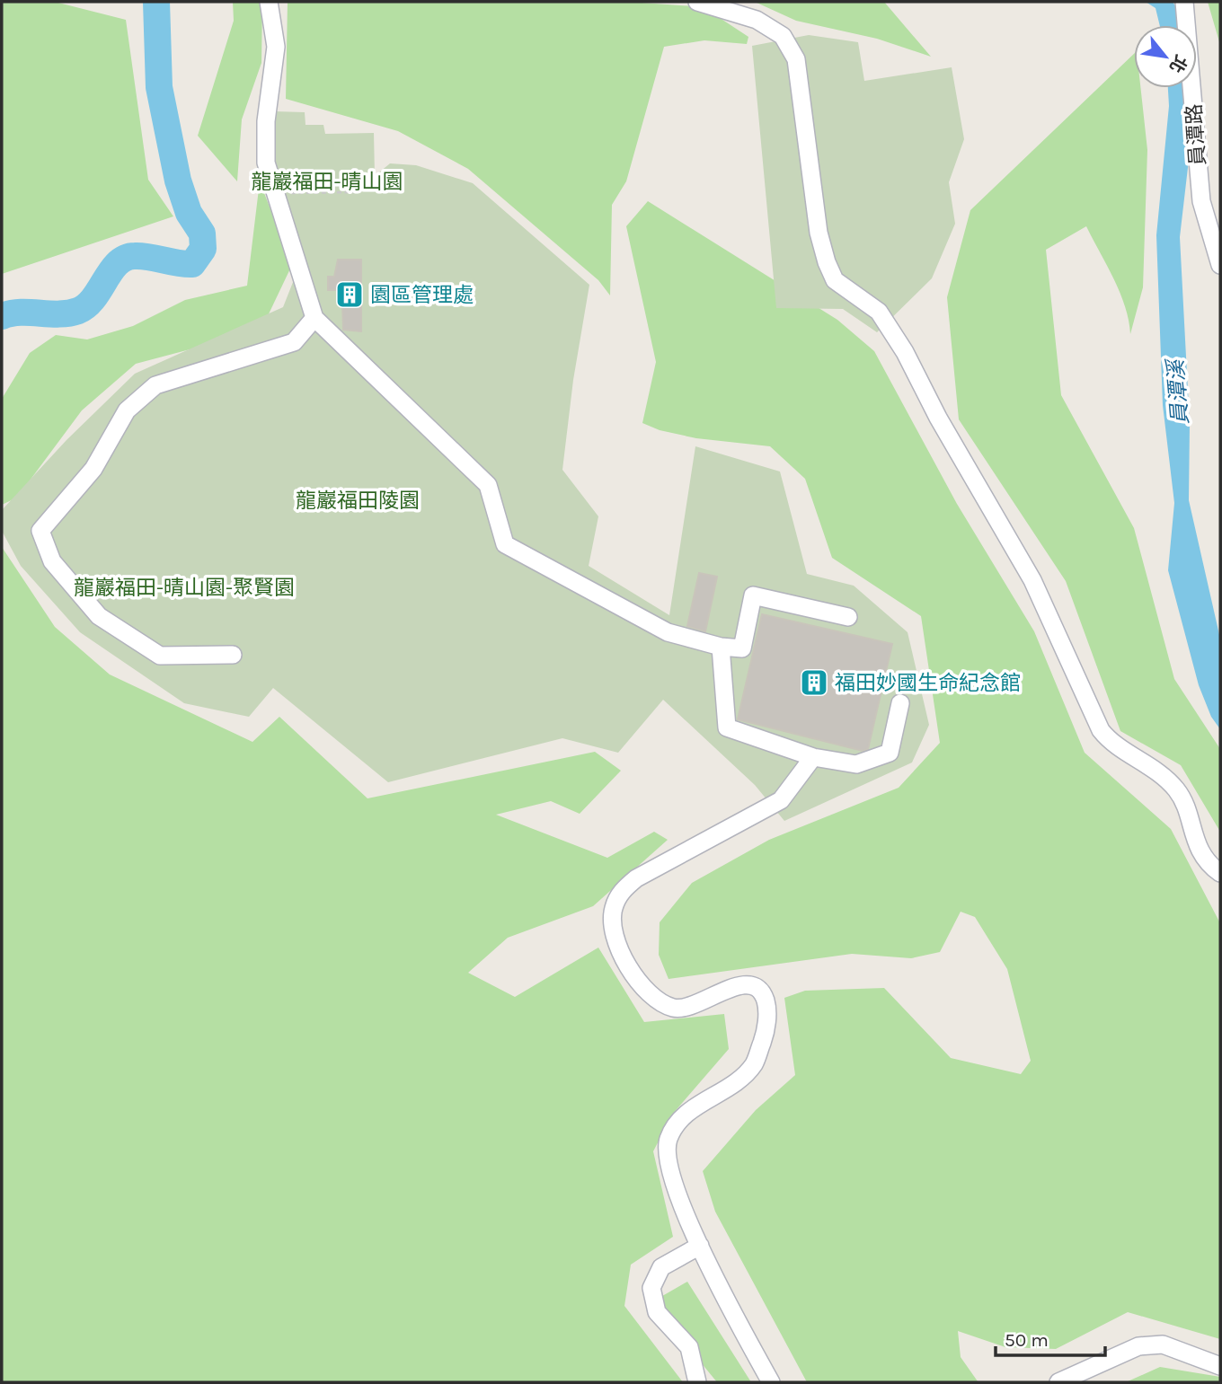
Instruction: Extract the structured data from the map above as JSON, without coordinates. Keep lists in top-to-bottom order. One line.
{"streets":{"street":["員潭路"]},"water":["員潭溪"],"parks":["龍巖福田-晴山園","龍巖福田陵園","龍巖福田-晴山園-聚賢園"],"places":{"building":["園區管理處","福田妙國生命紀念館"]},"scale_bar":"50 m","north":"bottom right"}
